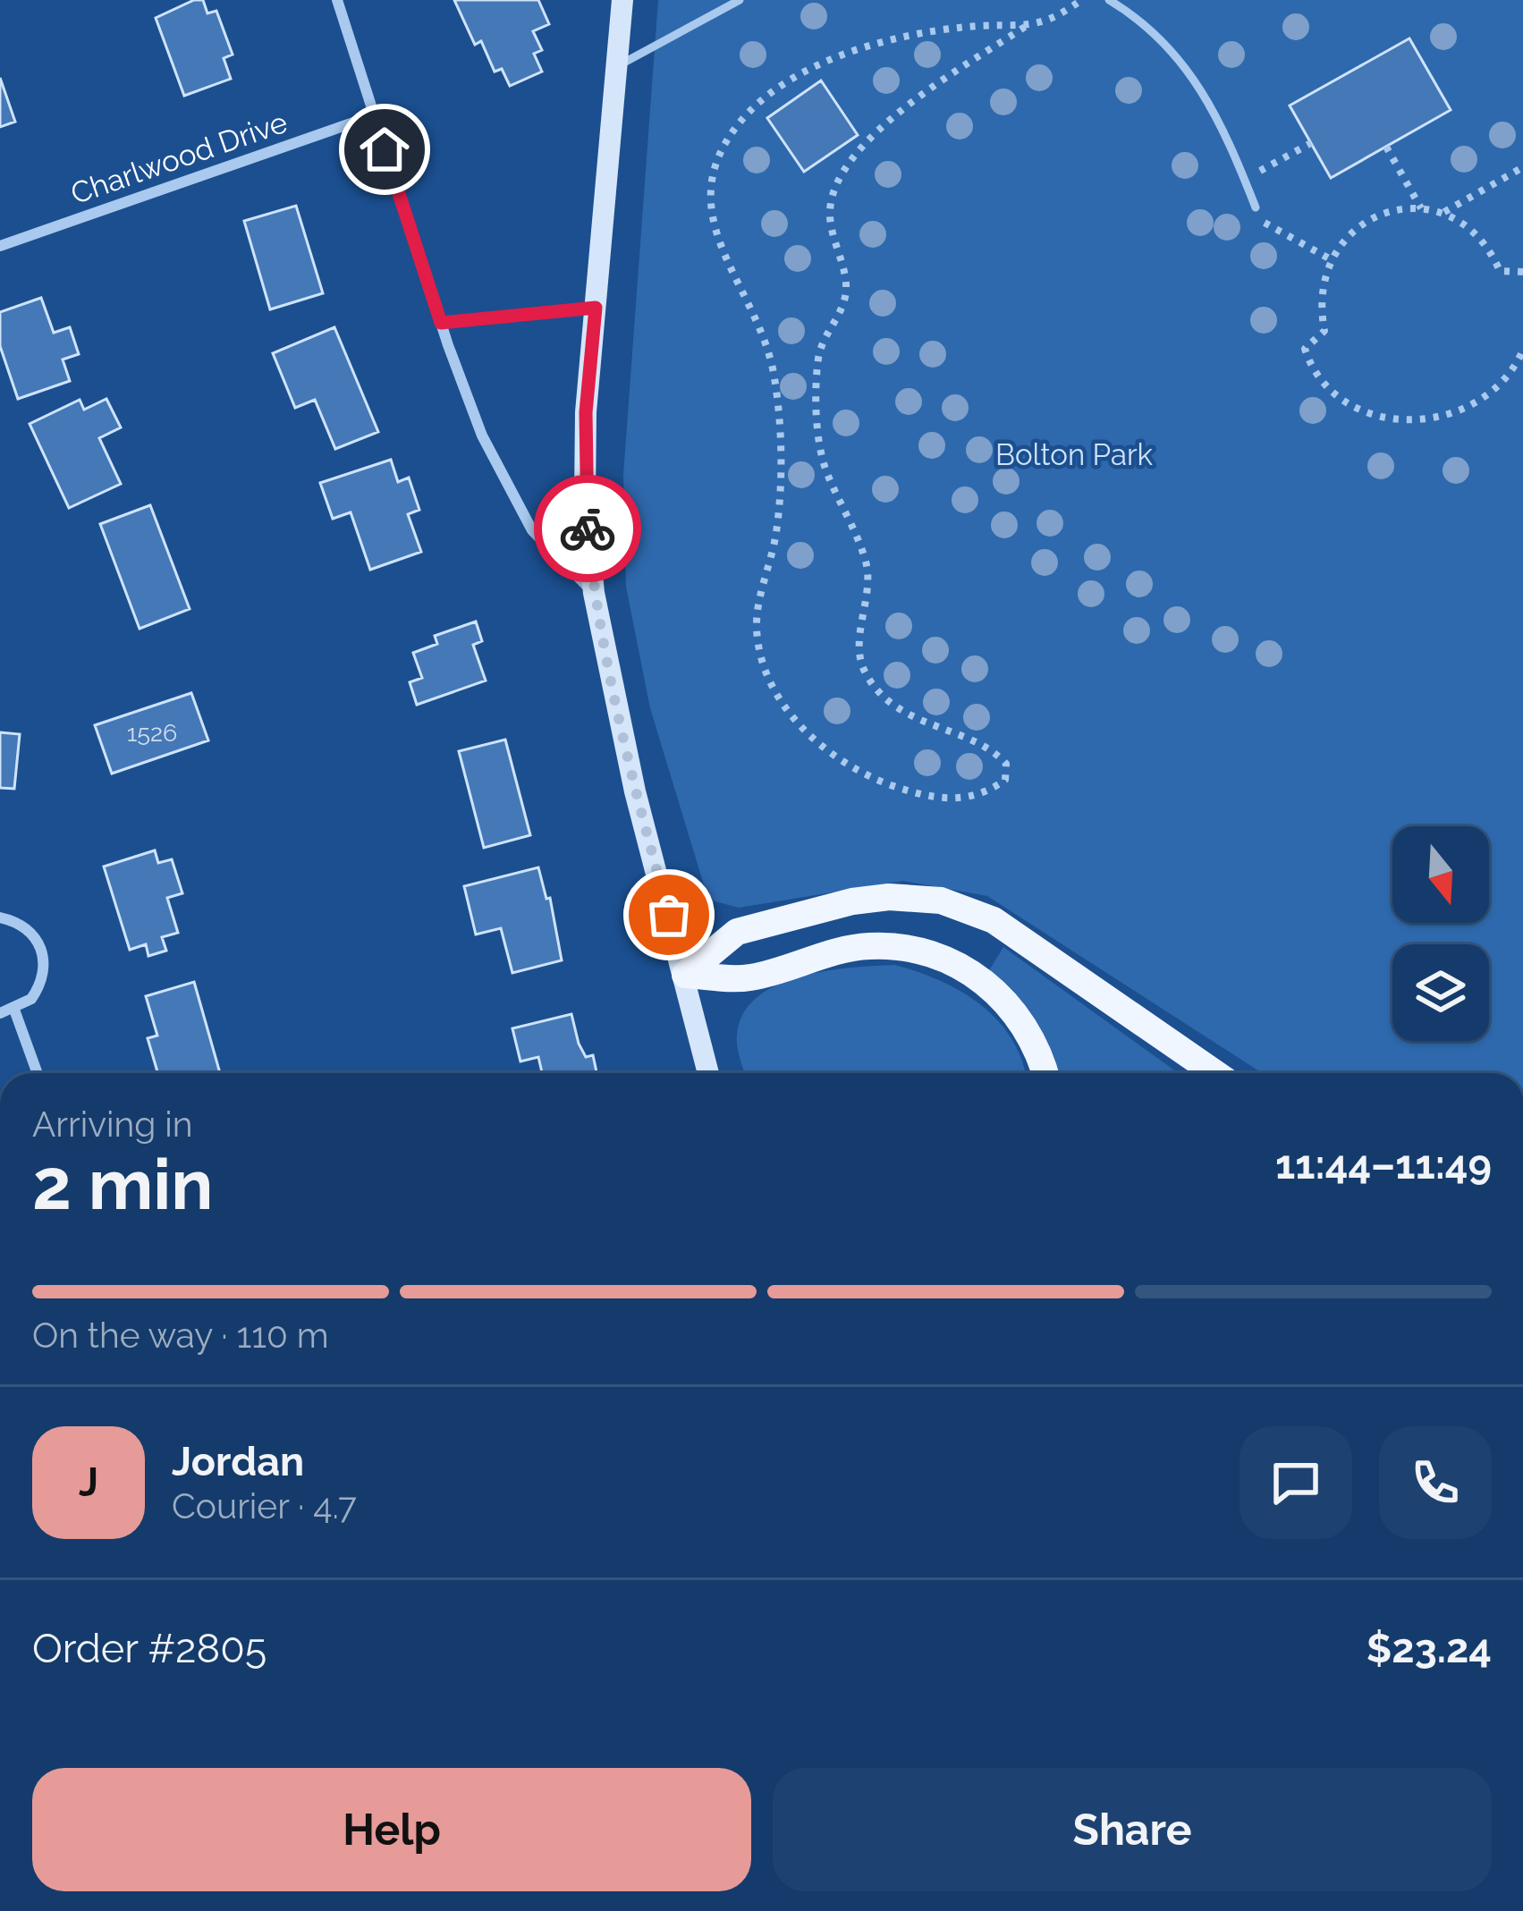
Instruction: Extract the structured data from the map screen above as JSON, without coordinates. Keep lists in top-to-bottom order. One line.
{"streets":{"street":["Charlwood Drive"]},"parks":["Bolton Park"],"house_numbers":["1526"],"north":"bottom","page":{"heading":["2 min","Arriving in","11:44–11:49"],"panel":["Jordan","Courier · 4.7","Order #2805","$23.24"],"bar":"On the way · 110 m","round":"J","buttons":["Help","Share"]}}
